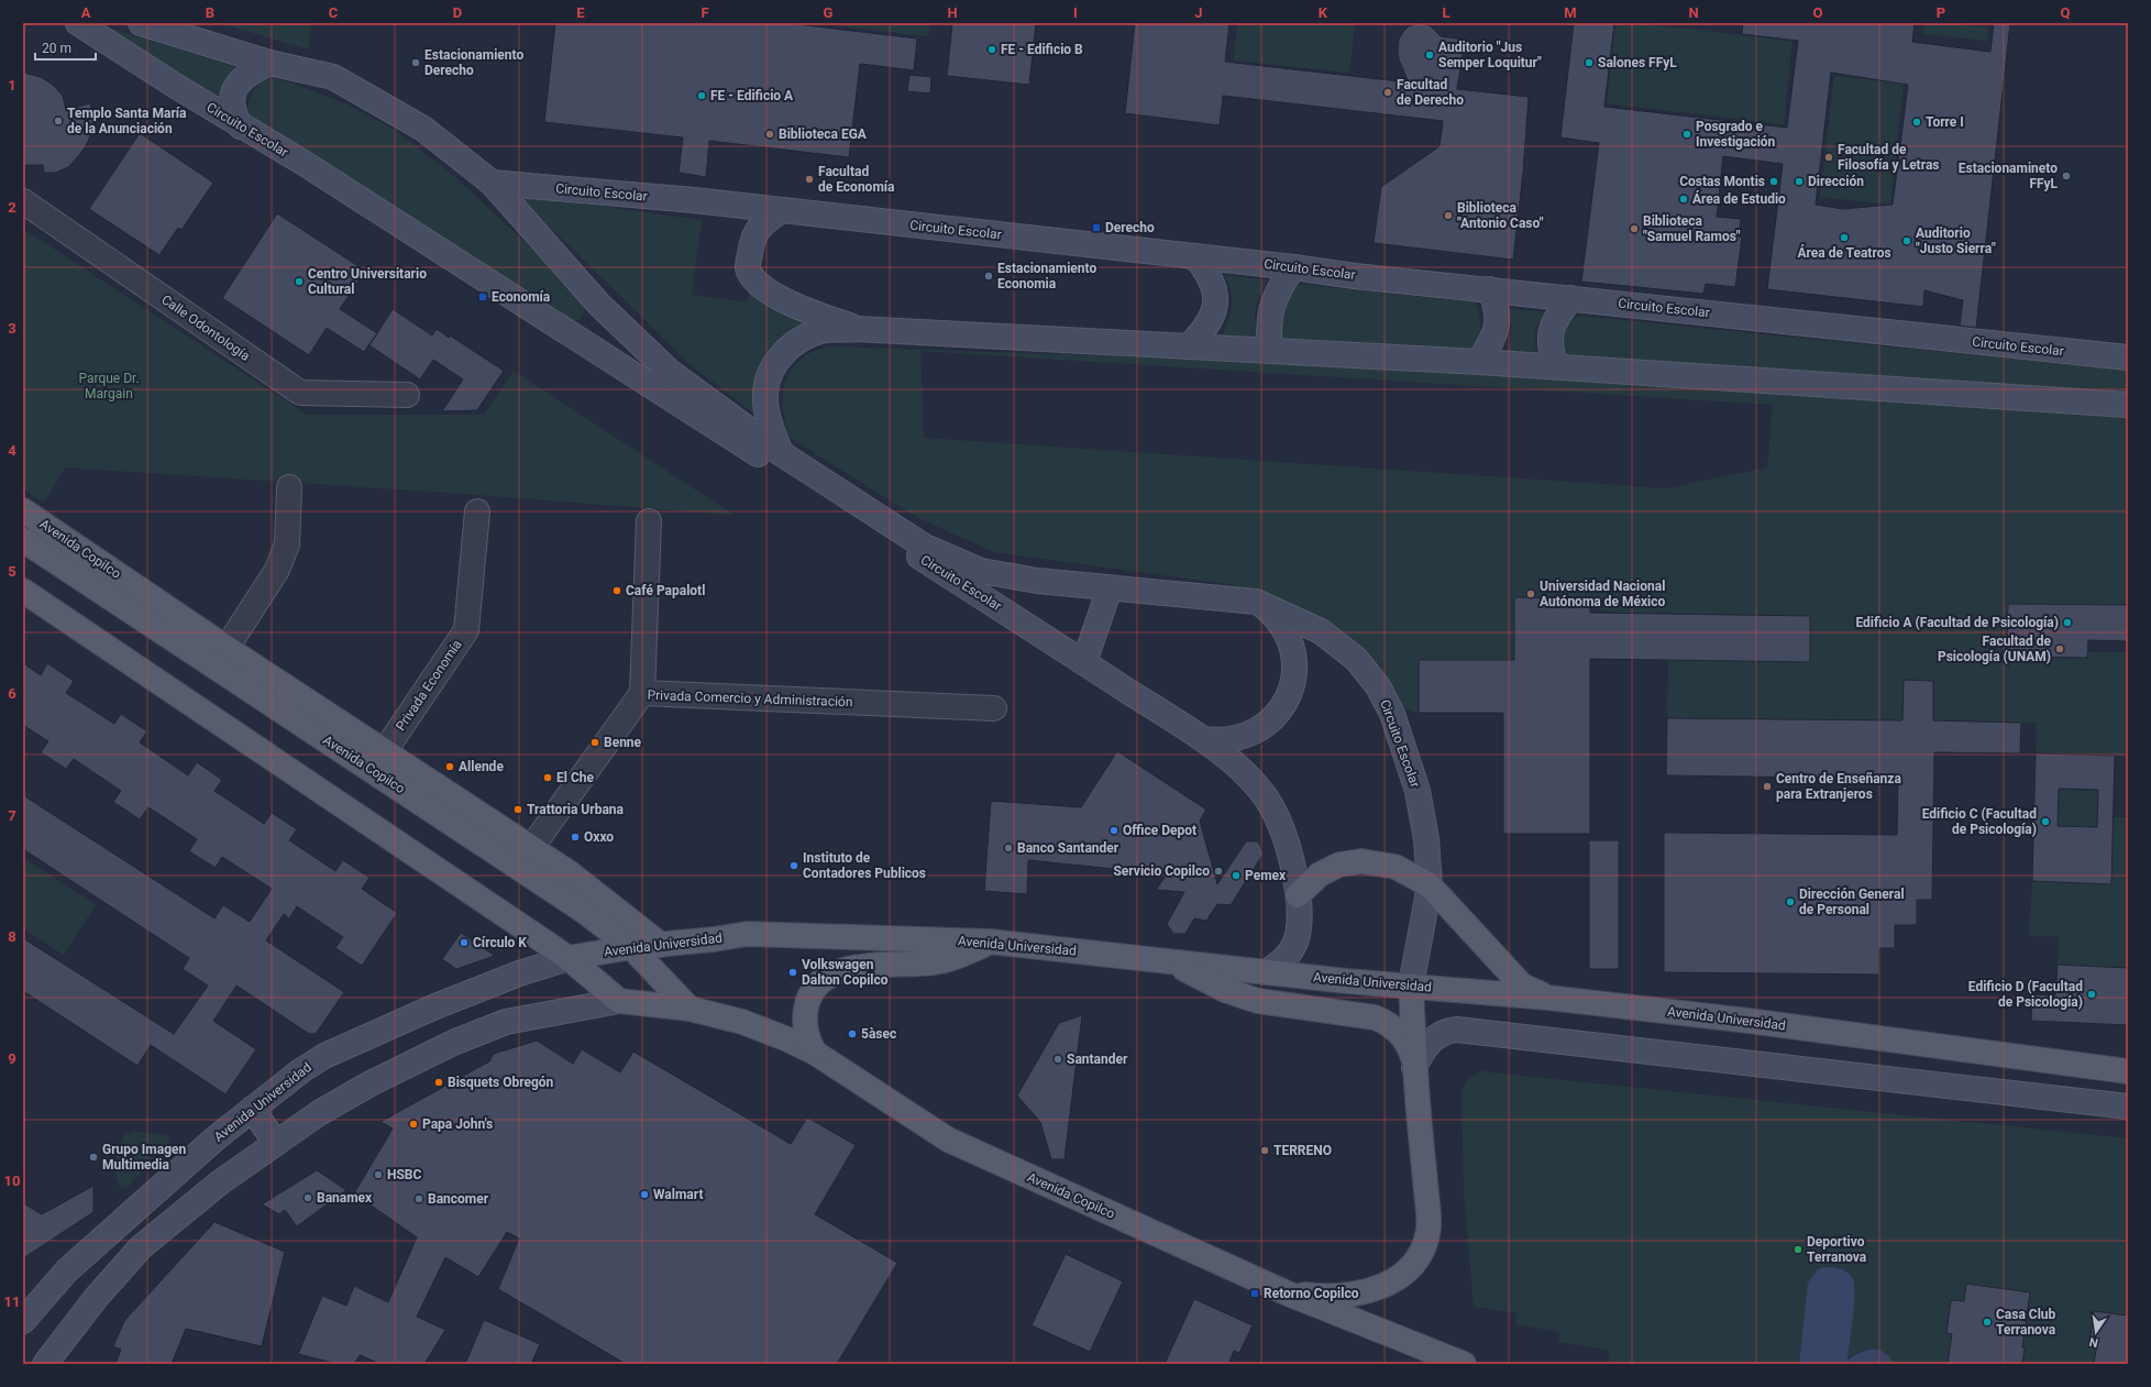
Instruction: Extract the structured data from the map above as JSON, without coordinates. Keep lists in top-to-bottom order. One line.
{"streets":{"main road":["Avenida Copilco","Avenida Universidad"],"street":["Circuito Escolar","Calle Odontología","Privada Economía","Privada Comercio y Administración"]},"crossings":[["Circuito Escolar","Avenida Universidad"],["Avenida Copilco","Privada Economía"],["Avenida Copilco","Privada Comercio y Administración"],["Avenida Copilco","Avenida Universidad"]],"parks":["Parque Dr. Margain"],"places":{"other":["FE - Edificio B","Auditorio \"Jus Semper Loquitur\"","Estacionamiento Derecho","Salones FFyL","Facultad de Derecho","FE - Edificio A","Templo Santa María de la Anunciación","Torre I","Biblioteca EGA","Posgrado e Investigación","Facultad de Filosofía y Letras","Estacionamineto FFyL","Facultad de Economía","Costas Montis","Dirección","Área de Estudio","Biblioteca \"Antonio Caso\"","Biblioteca \"Samuel Ramos\"","Área de Teatros","Auditorio \"Justo Sierra\"","Estacionamiento Economia","Centro Universitario Cultural","Café Papalotl","Universidad Nacional Autónoma de México","Edificio A (Facultad de Psicología)","Facultad de Psicología (UNAM)","Benne","Allende","El Che","Centro de Enseñanza para Extranjeros","Trattoria Urbana","Edificio C (Facultad de Psicología)","Office Depot","Oxxo","Banco Santander","Instituto de Contadores Publicos","Servicio Copilco","Pemex","Dirección General de Personal","Círculo K","Volkswagen Dalton Copilco","Edificio D (Facultad de Psicología)","5àsec","Santander","Bisquets Obregón","Papa John's","TERRENO","Grupo Imagen Multimedia","HSBC","Walmart","Banamex","Bancomer","Deportivo Terranova","Casa Club Terranova"],"transit":["Derecho","Economía","Retorno Copilco"]},"scale_bar":"20 m","north":"bottom","grid":{"columns":["A","B","C","D","E","F","G","H","I","J","K","L","M","N","O","P","Q"],"rows":["1","2","3","4","5","6","7","8","9","10","11"]}}
